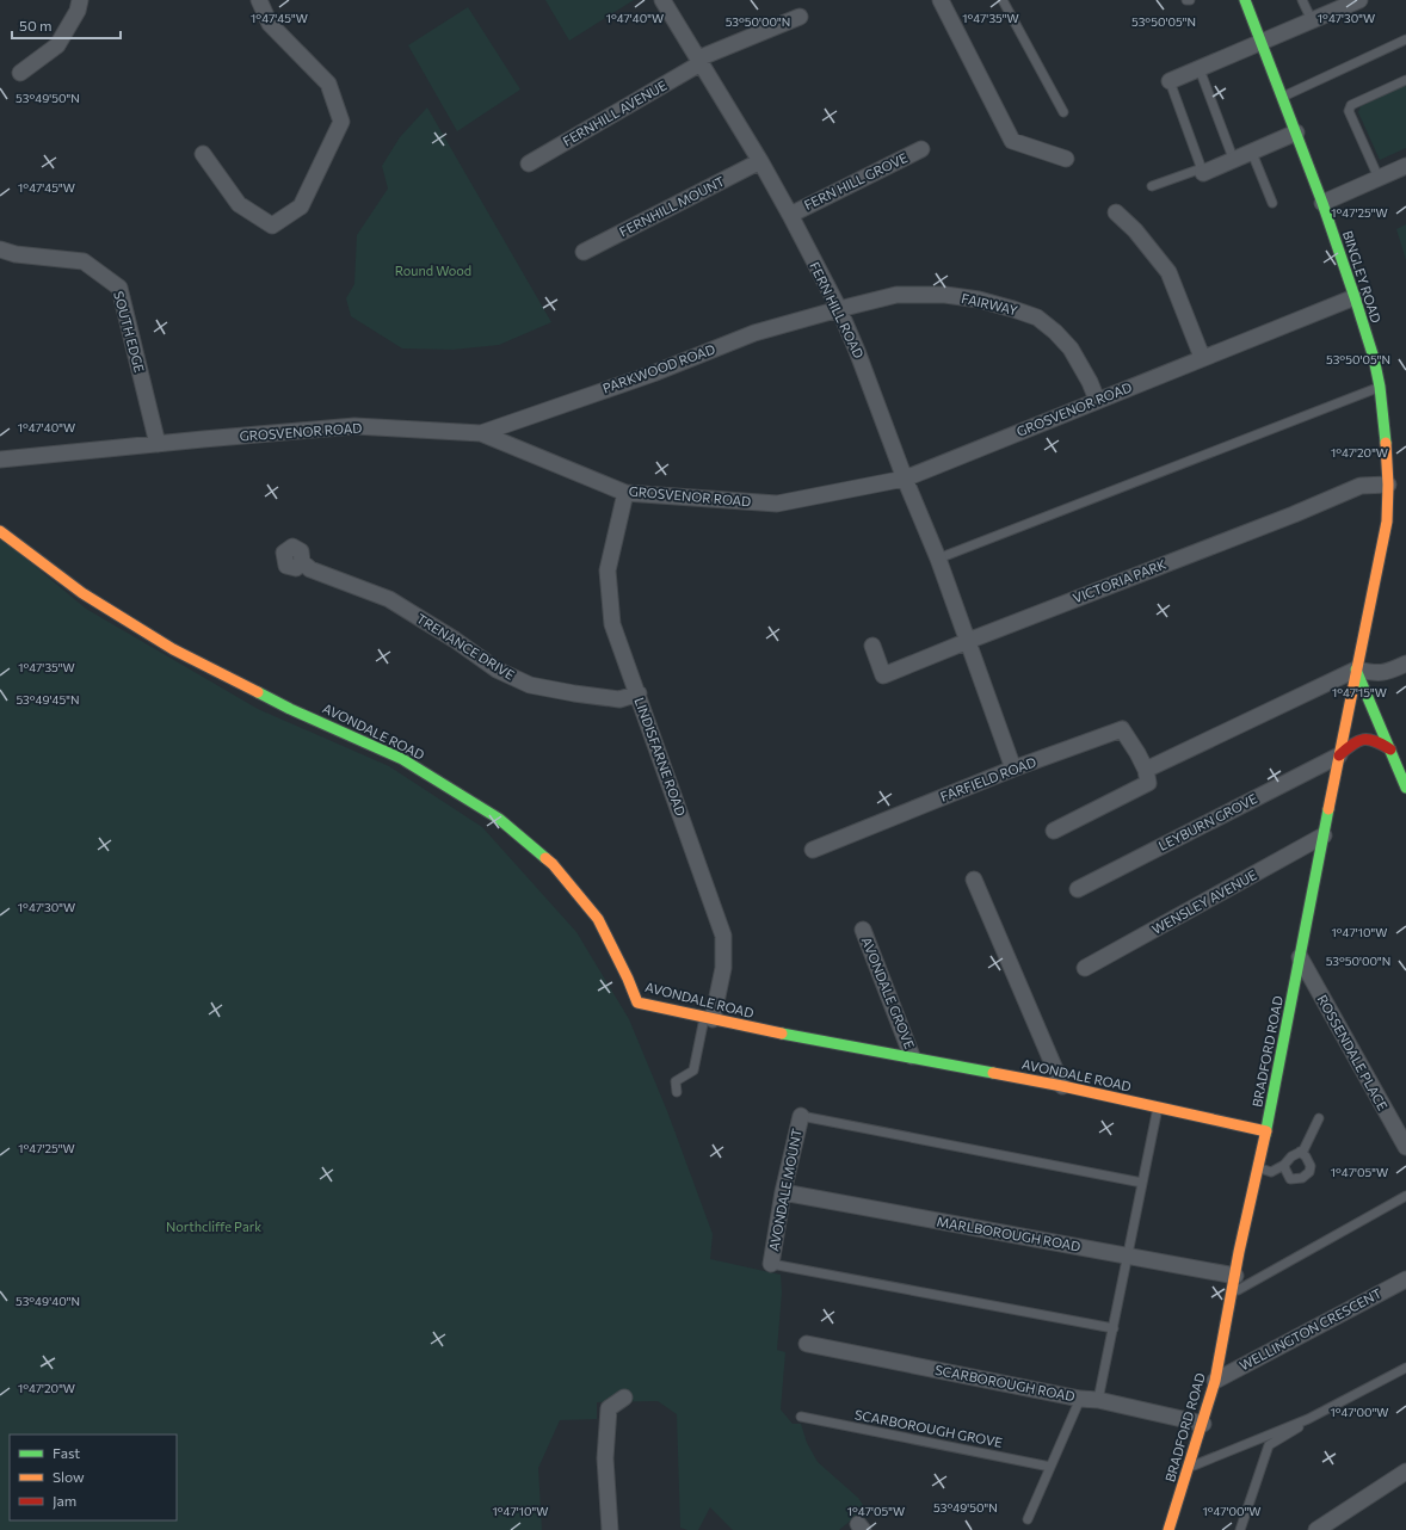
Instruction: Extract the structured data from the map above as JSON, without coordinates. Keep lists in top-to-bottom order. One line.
{"streets":{"main road":["BINGLEY ROAD","AVONDALE ROAD","BRADFORD ROAD"],"street":["FERNHILL AVENUE","FERN HILL GROVE","FERNHILL MOUNT","FAIRWAY","FERN HILL ROAD","SOUTH EDGE","PARKWOOD ROAD","GROSVENOR ROAD","VICTORIA PARK","TRENANCE DRIVE","LINDISFARNE ROAD","FARFIELD ROAD","LEYBURN GROVE","WENSLEY AVENUE","AVONDALE GROVE","ROSSENDALE PLACE","AVONDALE MOUNT","MARLBOROUGH ROAD","WELLINGTON CRESCENT","SCARBOROUGH ROAD"],"lane":["SCARBOROUGH GROVE"]},"crossings":[["FERNHILL AVENUE","FERN HILL ROAD"],["FERN HILL GROVE","FERN HILL ROAD"],["FERNHILL MOUNT","FERN HILL ROAD"],["BINGLEY ROAD","GROSVENOR ROAD"],["BINGLEY ROAD","VICTORIA PARK"],["BINGLEY ROAD","BRADFORD ROAD"],["FAIRWAY","FERN HILL ROAD"],["FAIRWAY","PARKWOOD ROAD"],["FAIRWAY","GROSVENOR ROAD"],["FERN HILL ROAD","PARKWOOD ROAD"],["FERN HILL ROAD","GROSVENOR ROAD"],["FERN HILL ROAD","VICTORIA PARK"],["FERN HILL ROAD","FARFIELD ROAD"],["SOUTH EDGE","GROSVENOR ROAD"],["PARKWOOD ROAD","GROSVENOR ROAD"],["GROSVENOR ROAD","LINDISFARNE ROAD"],["TRENANCE DRIVE","LINDISFARNE ROAD"],["AVONDALE ROAD","LINDISFARNE ROAD"],["AVONDALE ROAD","AVONDALE GROVE"],["AVONDALE ROAD","BRADFORD ROAD"],["LEYBURN GROVE","BRADFORD ROAD"],["WENSLEY AVENUE","BRADFORD ROAD"],["BRADFORD ROAD","ROSSENDALE PLACE"],["BRADFORD ROAD","MARLBOROUGH ROAD"],["BRADFORD ROAD","WELLINGTON CRESCENT"],["BRADFORD ROAD","SCARBOROUGH ROAD"],["AVONDALE MOUNT","MARLBOROUGH ROAD"]],"parks":["Round Wood","Northcliffe Park"],"legend":["Fast","Slow","Jam"],"scale_bar":"50 m","coordinates":["1°47'30\"W","1°47'40\"W","1°47'35\"W","1°47'45\"W","53°50'05\"N","53°50'00\"N","53°49'50\"N","1°47'25\"W","1°47'20\"W","1°47'15\"W","53°49'45\"N","1°47'10\"W","1°47'05\"W","53°49'40\"N","1°47'00\"W"]}
